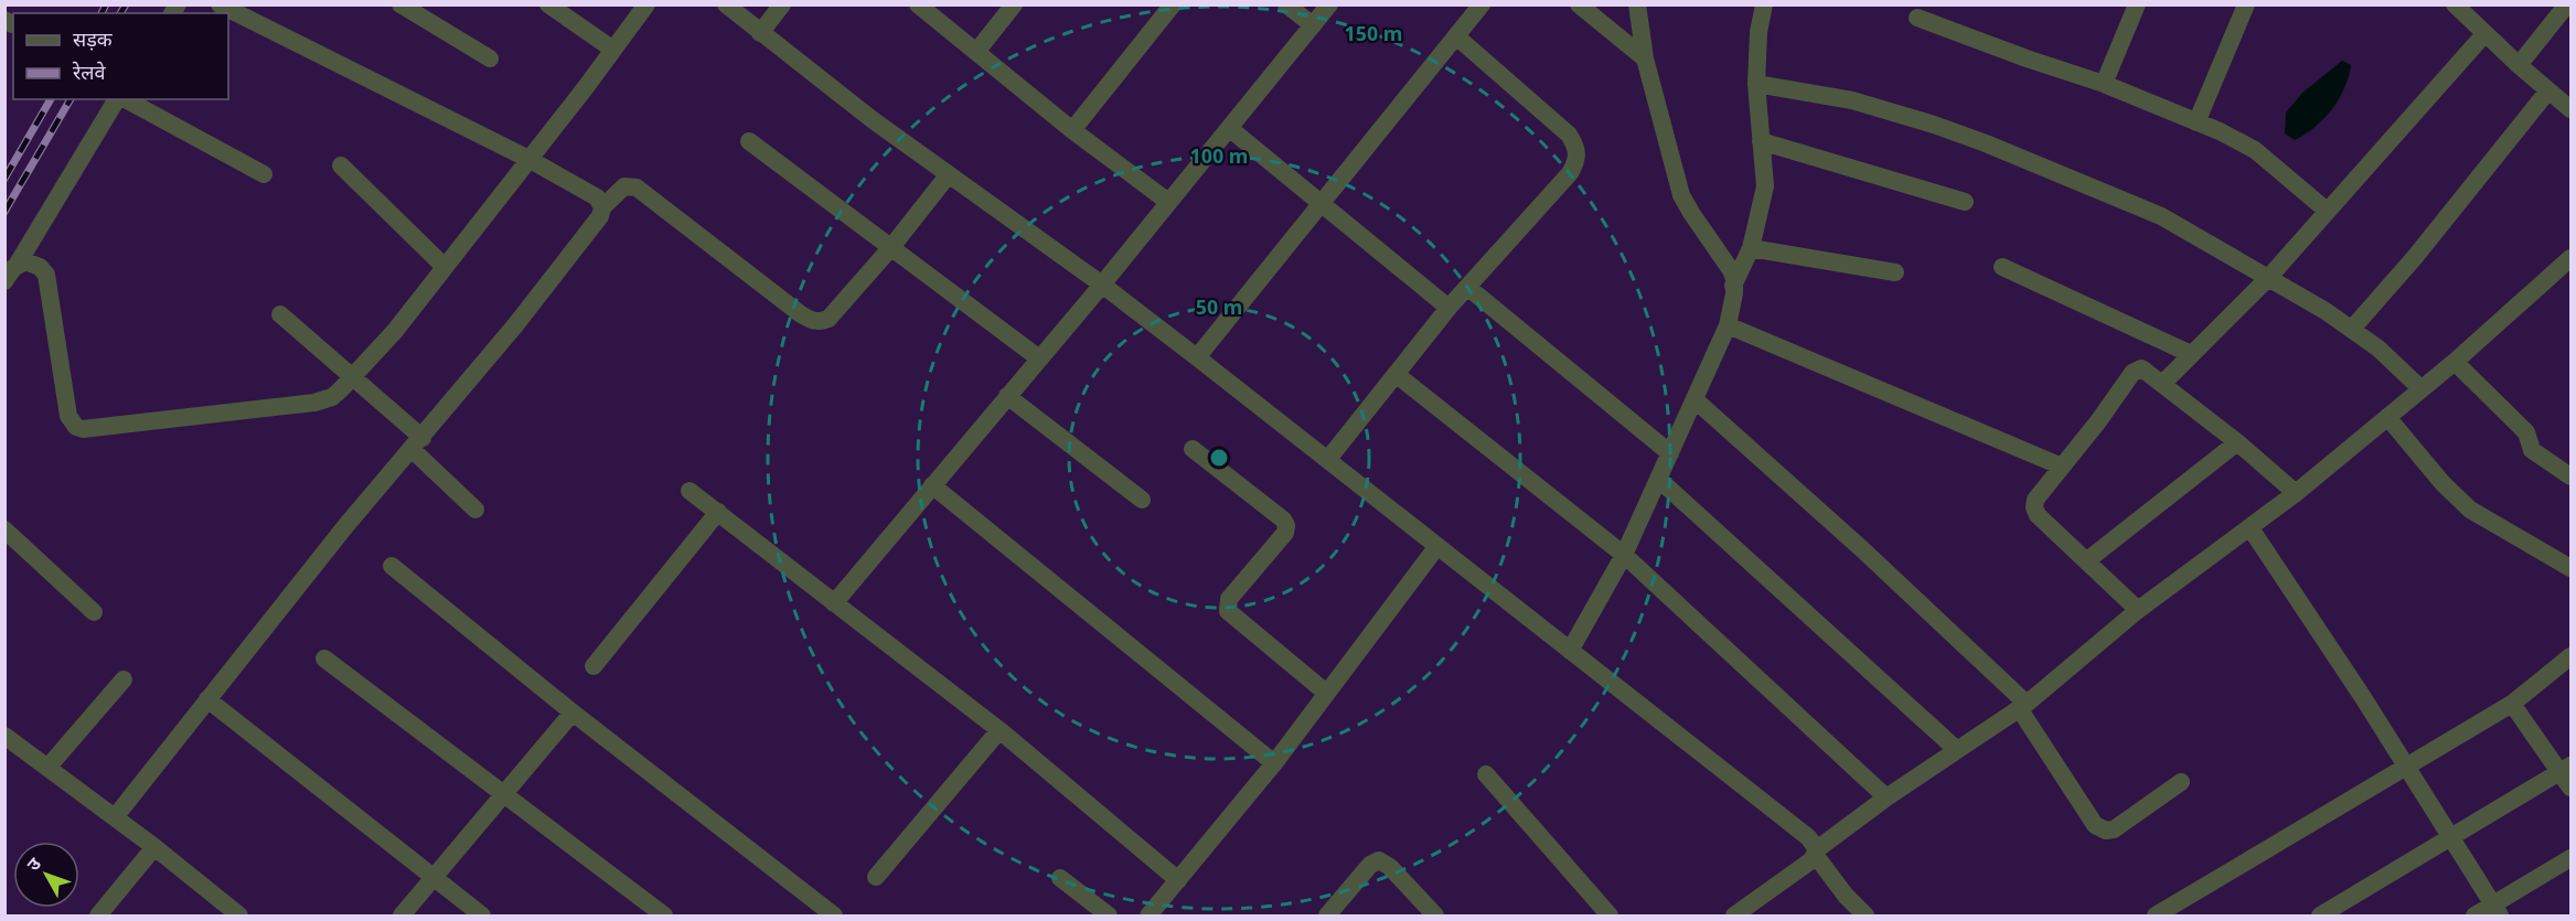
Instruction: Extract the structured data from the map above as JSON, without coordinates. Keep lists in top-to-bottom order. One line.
{"legend":["सड़क","रेलवे"],"north":"top left","rings":["150 m","100 m","50 m"]}
